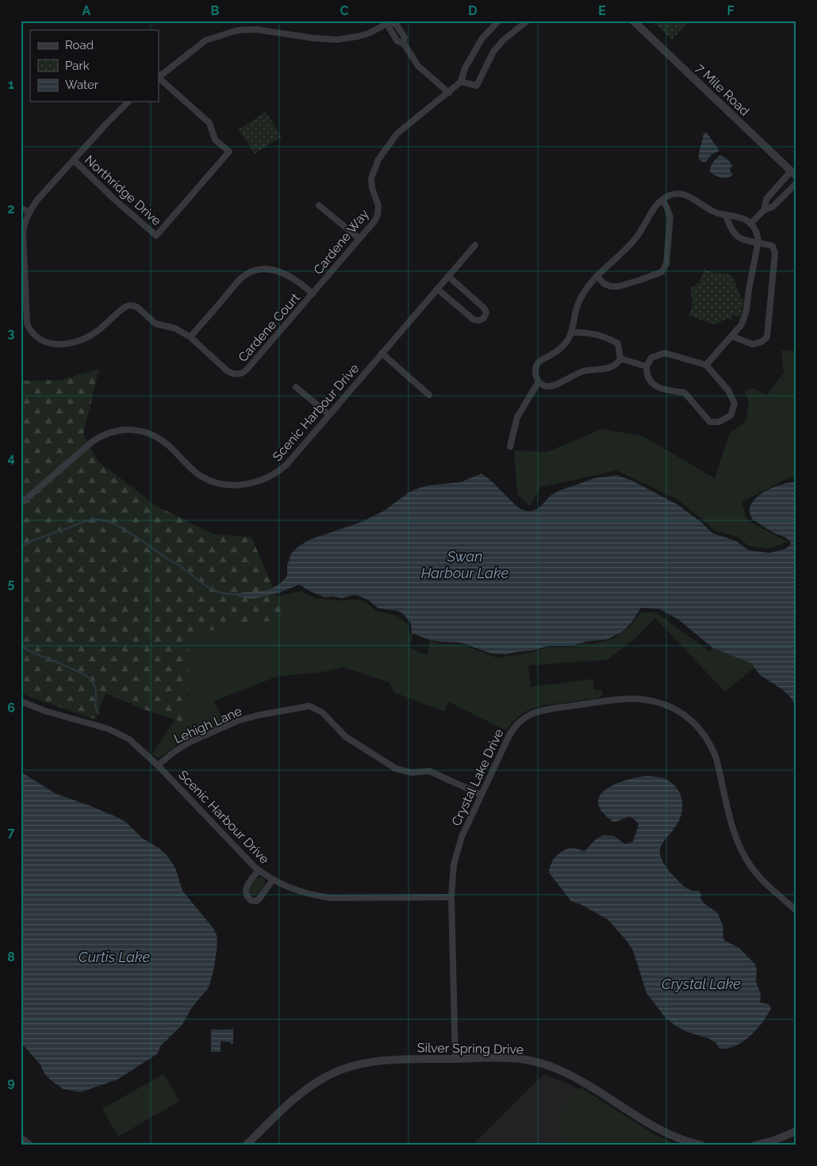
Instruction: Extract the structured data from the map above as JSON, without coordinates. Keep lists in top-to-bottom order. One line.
{"streets":{"street":["7 Mile Road","Northridge Drive","Cardene Way","Cardene Court","Scenic Harbour Drive","Lehigh Lane","Crystal Lake Drive","Silver Spring Drive"]},"crossings":[["Cardene Way","Cardene Court"],["Scenic Harbour Drive","Lehigh Lane"],["Scenic Harbour Drive","Crystal Lake Drive"],["Lehigh Lane","Crystal Lake Drive"],["Crystal Lake Drive","Silver Spring Drive"]],"water":["Swan Harbour Lake","Curtis Lake","Crystal Lake"],"legend":["Road","Park","Water"],"grid":{"columns":["A","B","C","D","E","F"],"rows":["1","2","3","4","5","6","7","8","9"]}}
